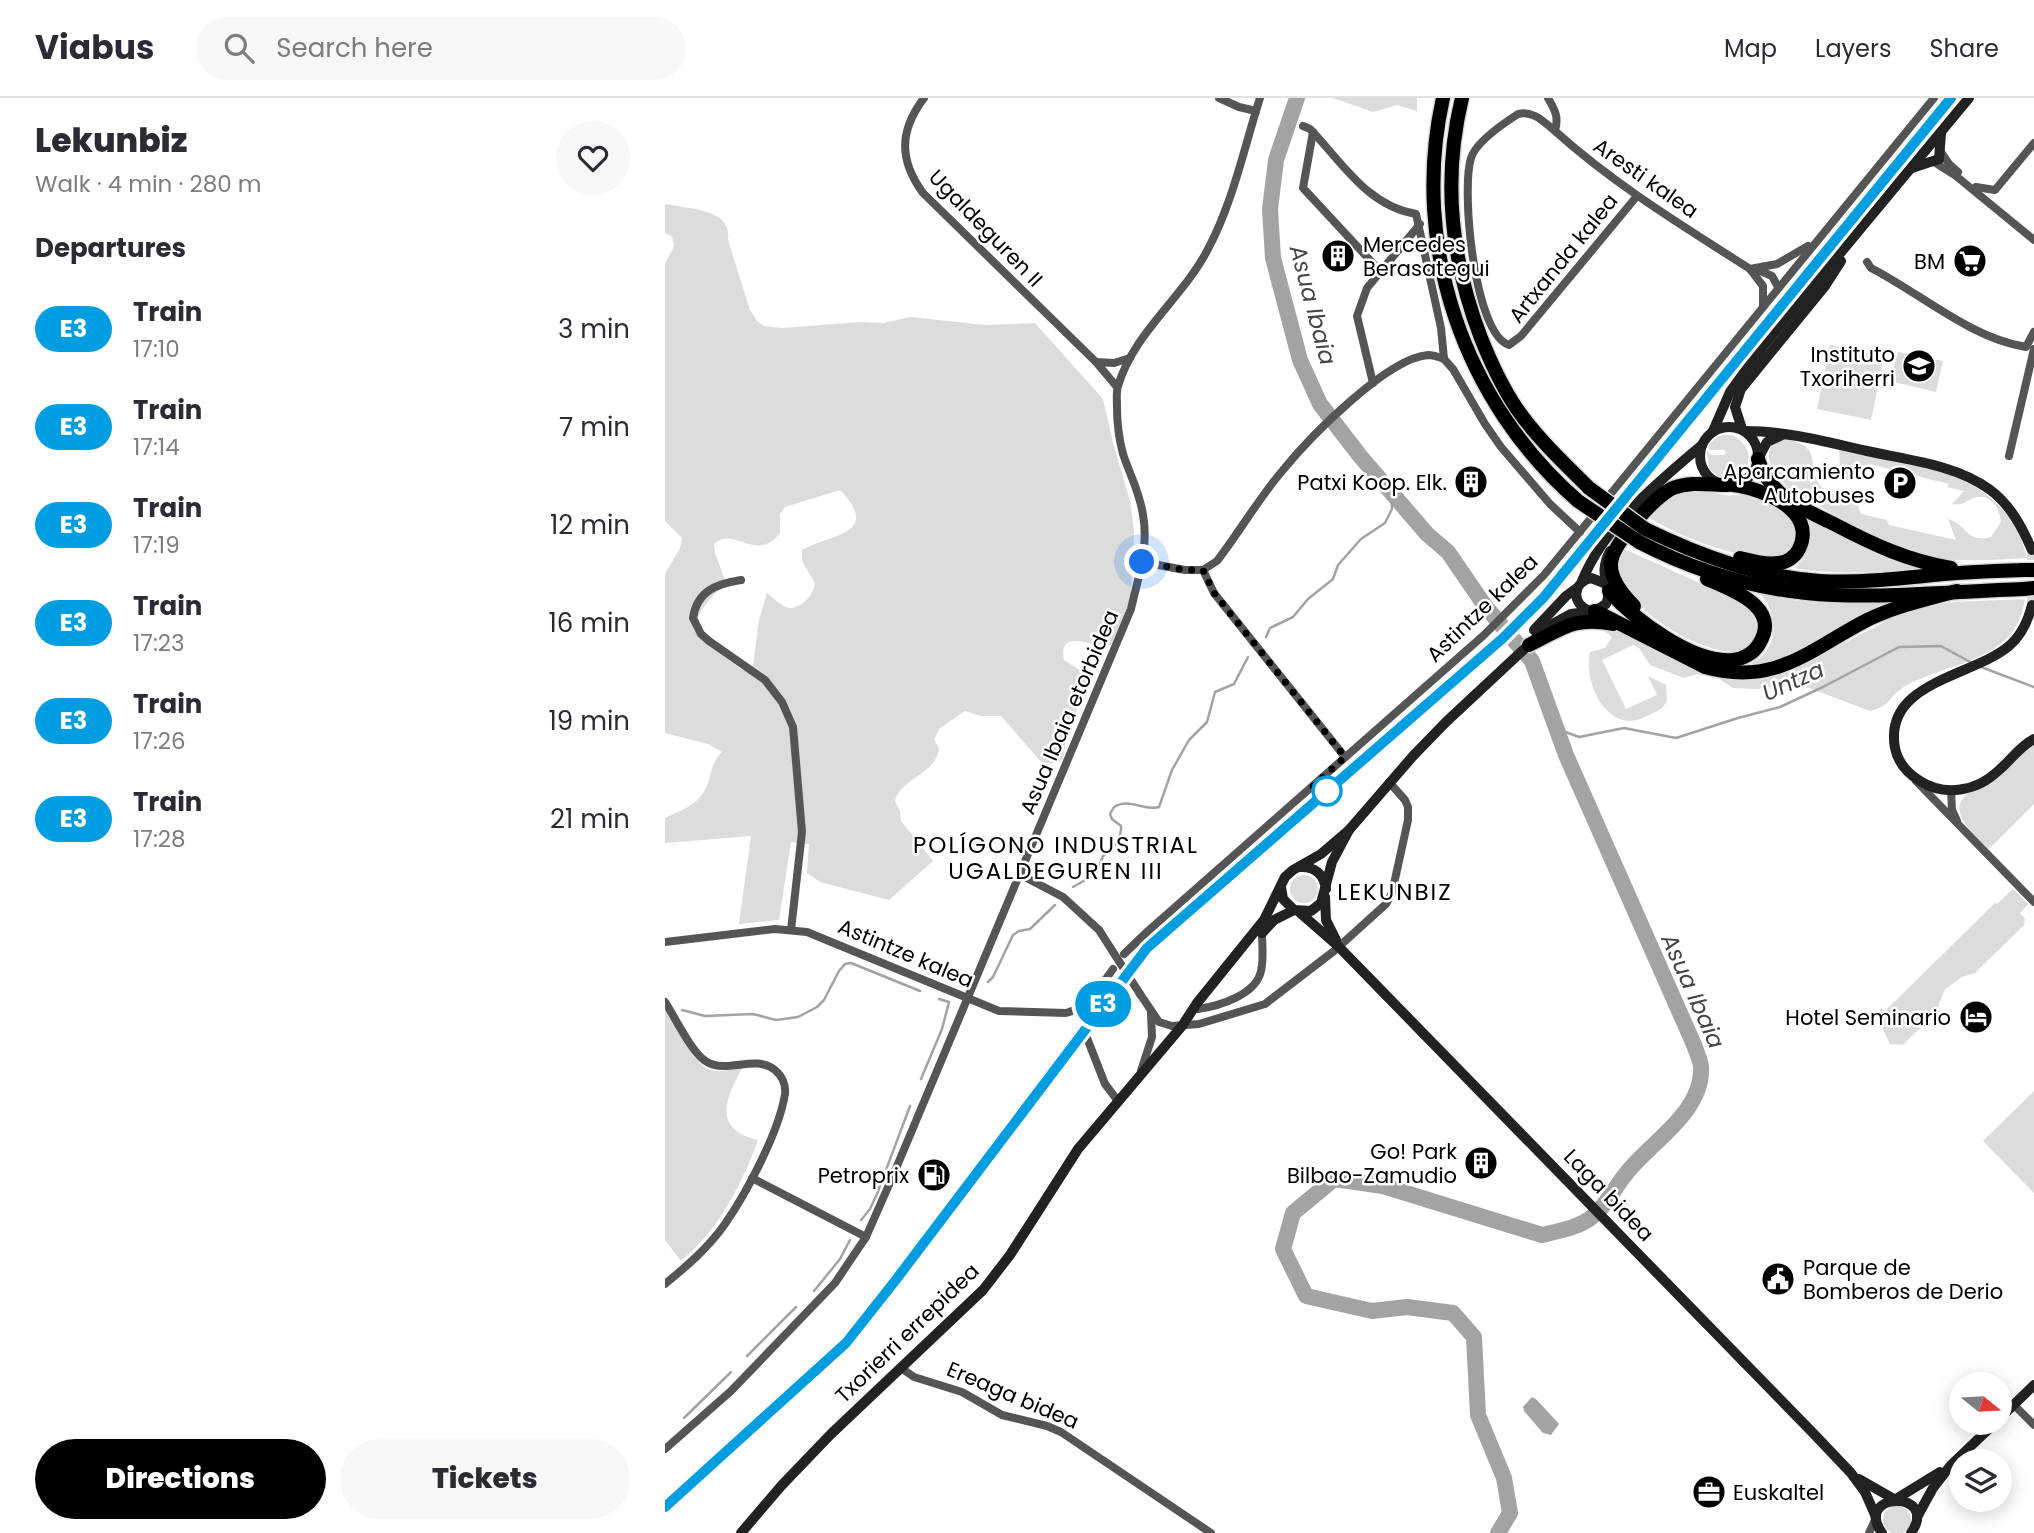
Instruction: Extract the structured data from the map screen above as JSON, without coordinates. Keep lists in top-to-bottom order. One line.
{"streets":{"street":["Aresti kalea","Ugaldeguren II","Artxanda kalea","Astintze kalea","Asua Ibaia etorbidea","Laga bidea","Txorierri errepidea","Ereaga bidea"]},"crossings":[["Aresti kalea","Artxanda kalea"],["Aresti kalea","Astintze kalea"],["Ugaldeguren II","Asua Ibaia etorbidea"],["Astintze kalea","Asua Ibaia etorbidea"],["Laga bidea","Txorierri errepidea"],["Txorierri errepidea","Ereaga bidea"]],"districts":["POLÍGONO INDUSTRIAL UGALDEGUREN III","LEKUNBIZ"],"water":["Asua Ibaia","Untza"],"places":{"building":["Mercedes Berasategui","Patxi Koop. Elk.","Go! Park Bilbao-Zamudio"],"supermarket":["BM"],"school or university":["Instituto Txoriherri"],"parking":["Aparcamiento Autobuses"],"hotel":["Hotel Seminario"],"fuel station":["Petroprix"],"public building":["Parque de Bomberos de Derio"],"office":["Euskaltel"]},"north":"right","page":{"header":"Viabus","search":"Search here","nav":["Map","Layers","Share"],"heading":[["Lekunbiz","Walk · 4 min · 280 m"],"Departures"],"on_map":"E3","list":[{"mark":"E3","name":"Train","note":"17:10","value":"3 min"},{"mark":"E3","name":"Train","note":"17:14","value":"7 min"},{"mark":"E3","name":"Train","note":"17:19","value":"12 min"},{"mark":"E3","name":"Train","note":"17:23","value":"16 min"},{"mark":"E3","name":"Train","note":"17:26","value":"19 min"},{"mark":"E3","name":"Train","note":"17:28","value":"21 min"}],"buttons":["Directions","Tickets"]}}
